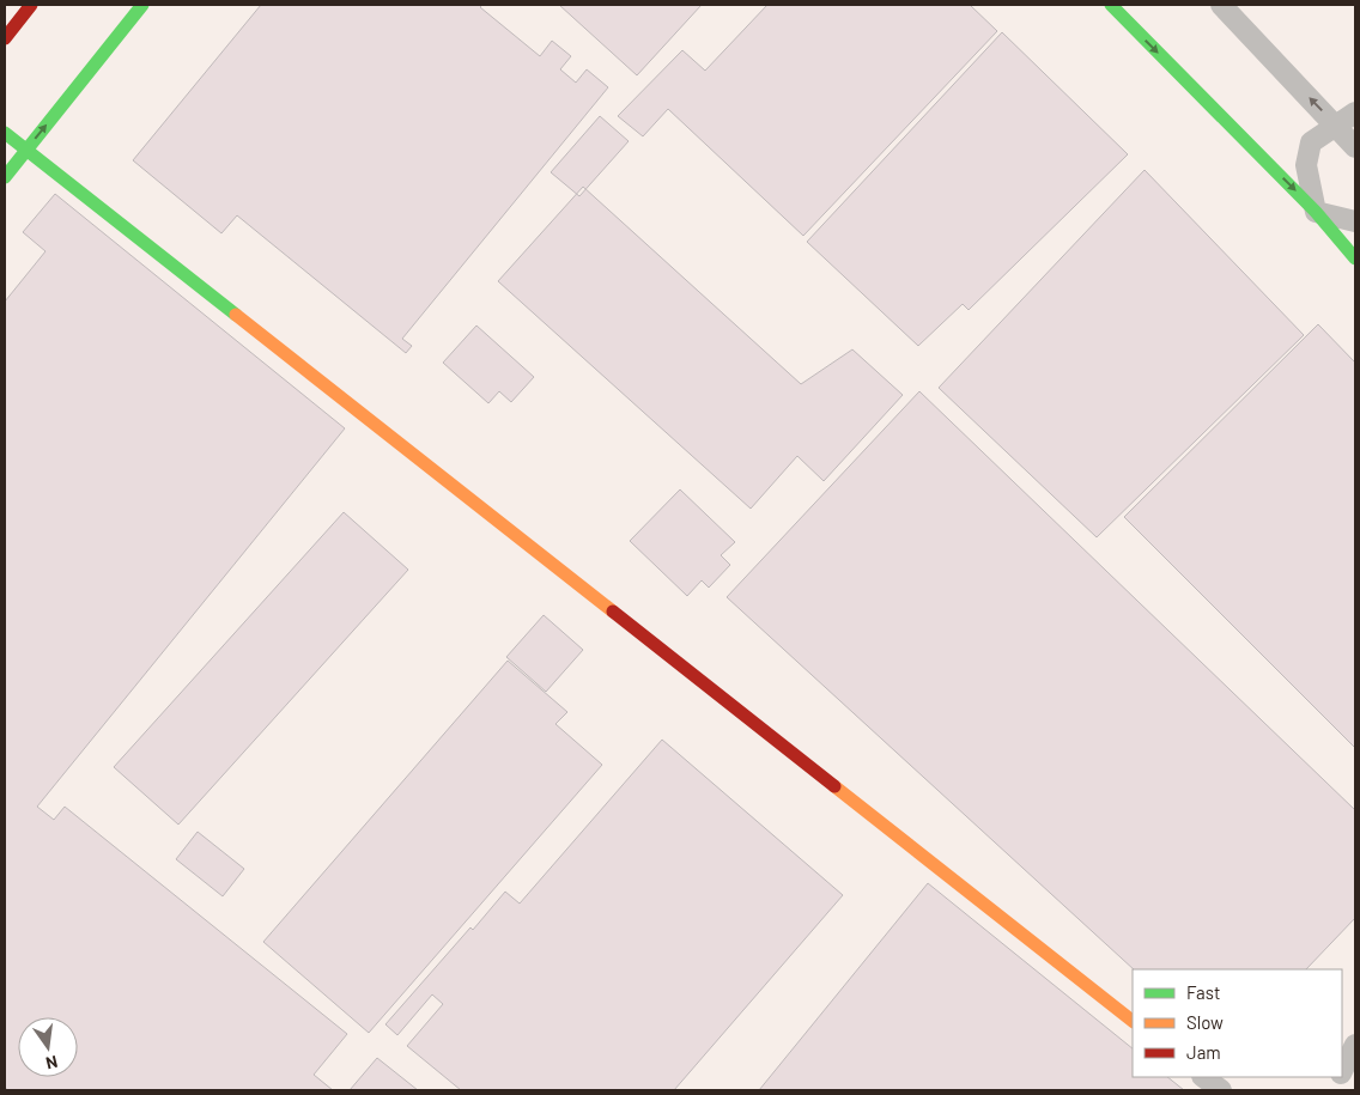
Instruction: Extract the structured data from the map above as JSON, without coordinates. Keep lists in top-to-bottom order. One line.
{"legend":["Fast","Slow","Jam"],"north":"bottom"}
